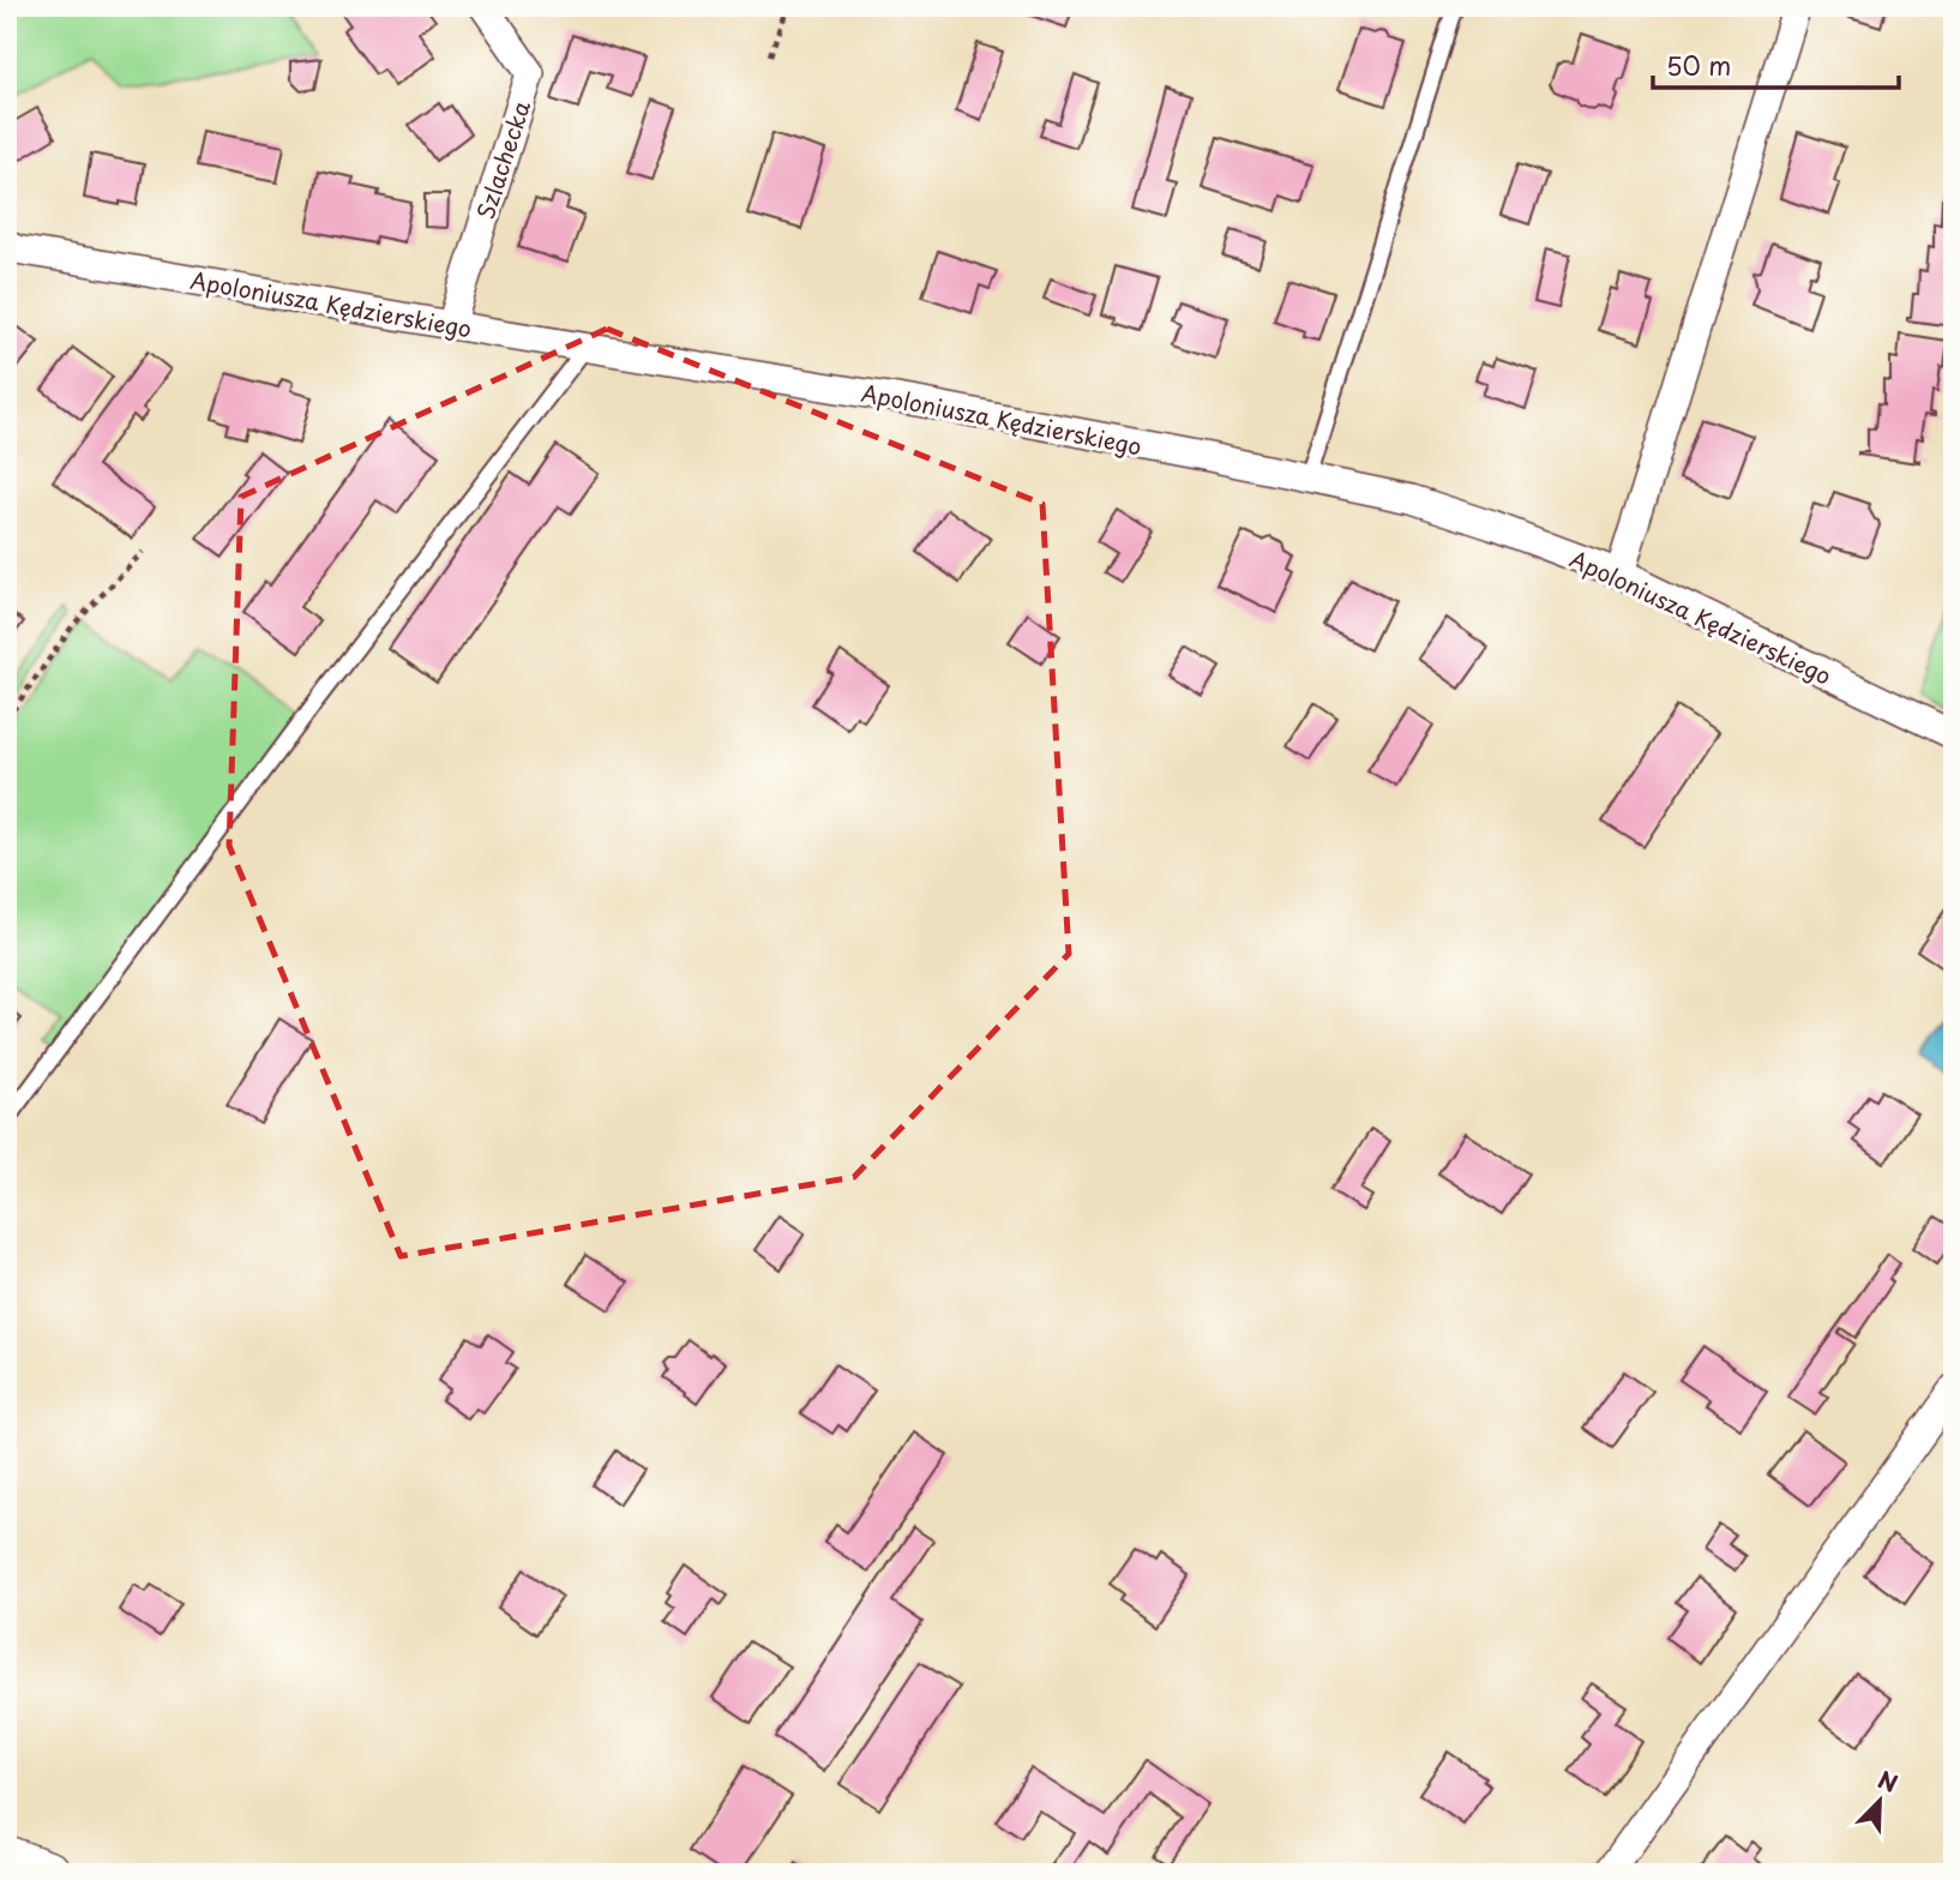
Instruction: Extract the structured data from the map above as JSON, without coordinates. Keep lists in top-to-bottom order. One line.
{"streets":{"street":["Szlachecka","Apoloniusza Kędzierskiego"]},"crossings":[["Szlachecka","Apoloniusza Kędzierskiego"]],"scale_bar":"50 m","north":"top right"}
